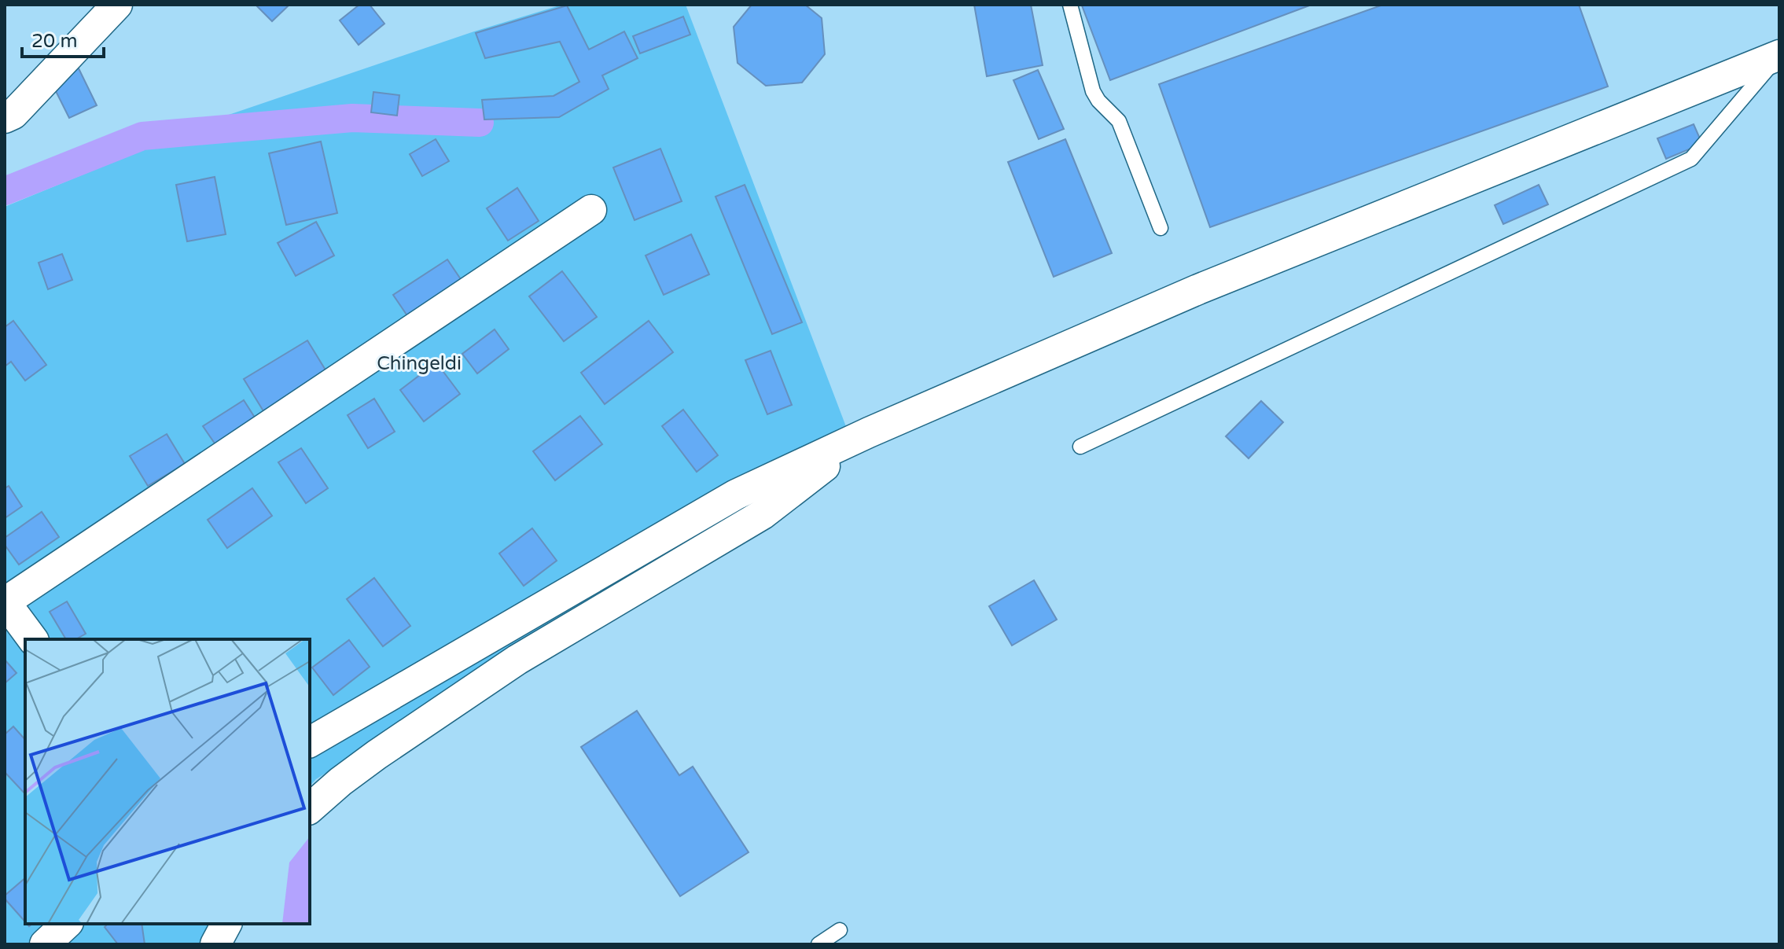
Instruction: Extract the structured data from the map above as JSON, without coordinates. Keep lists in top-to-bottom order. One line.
{"parks":["Chingeldi"],"scale_bar":"20 m"}
